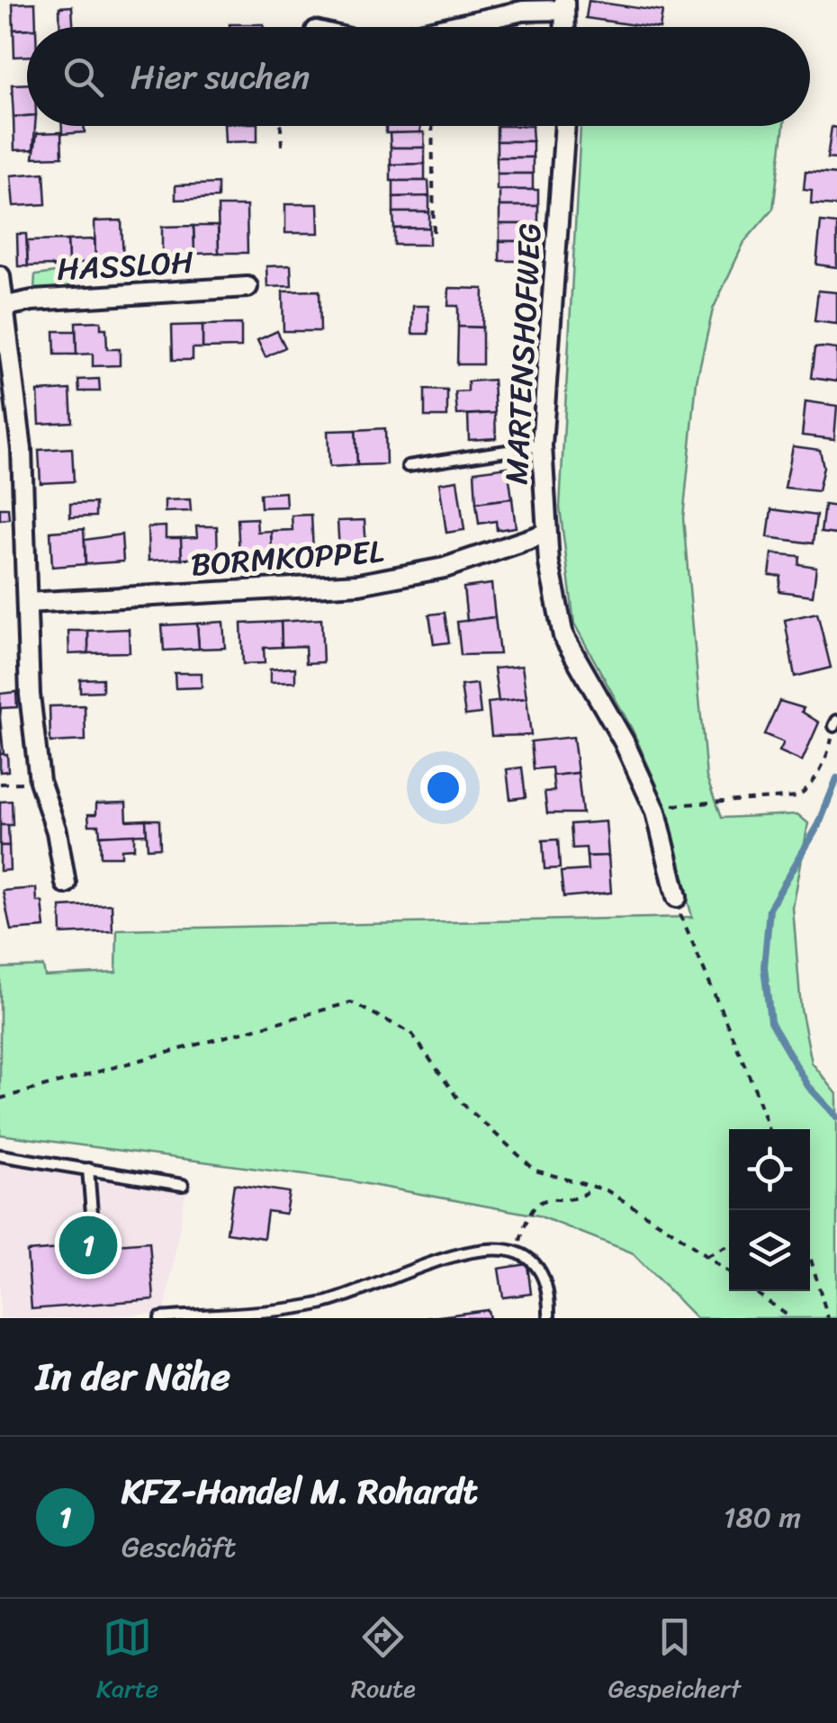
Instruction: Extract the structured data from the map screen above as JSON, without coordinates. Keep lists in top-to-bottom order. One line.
{"streets":{"street":["HASSLOH","MARTENSHOFWEG","BORMKOPPEL"]},"crossings":[["MARTENSHOFWEG","BORMKOPPEL"]],"page":{"search":"Hier suchen","pins":"1","heading":"In der Nähe","list":[{"mark":"1","name":"KFZ-Handel M. Rohardt","note":"Geschäft","value":"180 m"}],"nav":["Karte","Route","Gespeichert"]}}
